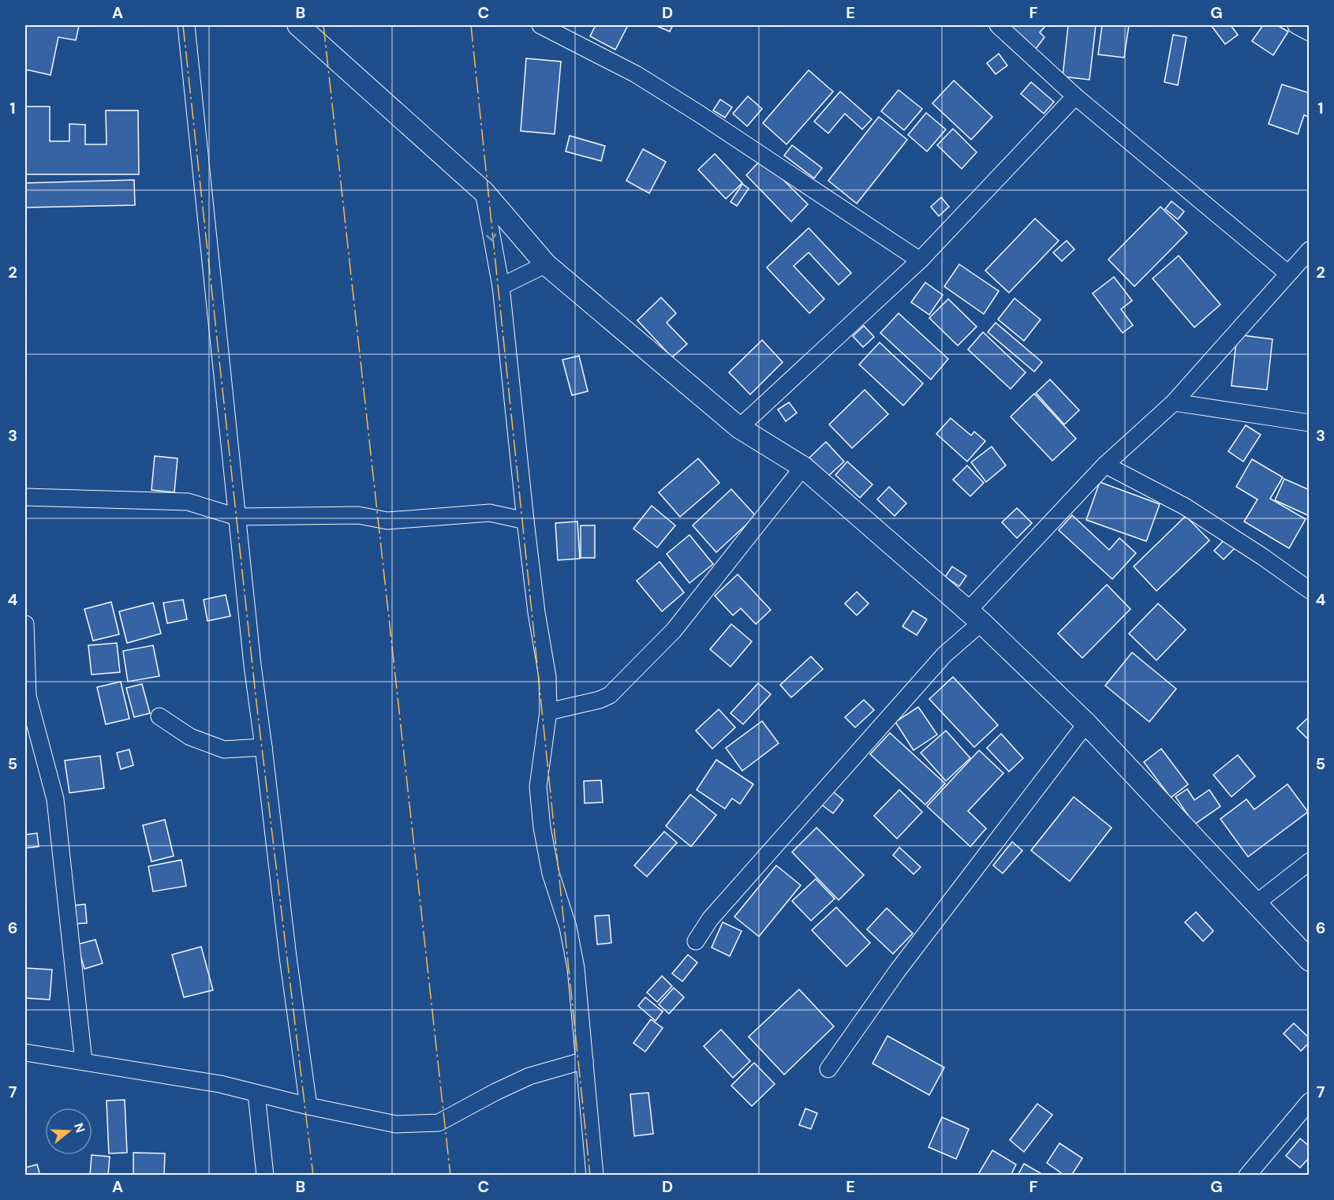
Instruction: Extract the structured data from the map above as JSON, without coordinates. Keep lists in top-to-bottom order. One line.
{"north":"right","grid":{"columns":["A","B","C","D","E","F","G"],"rows":["1","2","3","4","5","6","7"]}}
